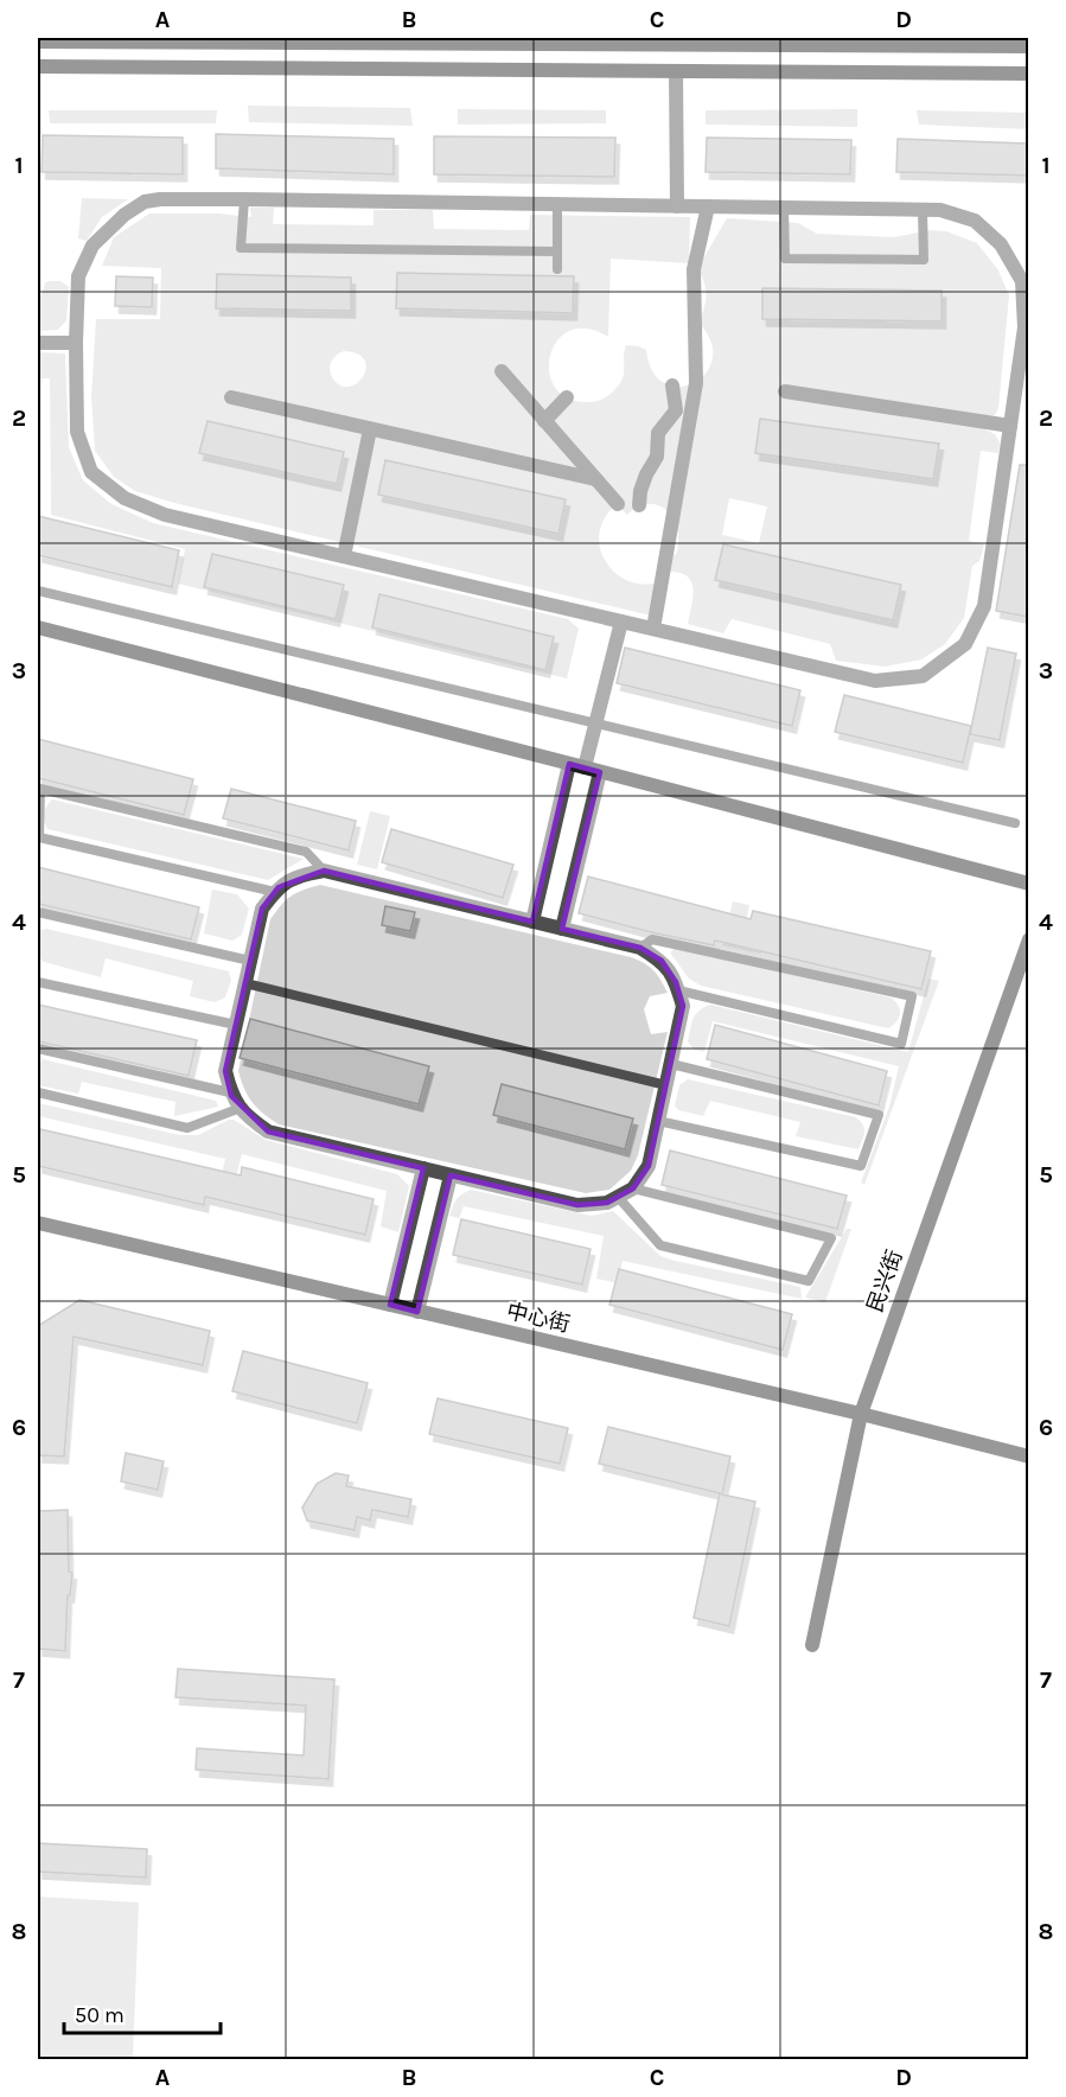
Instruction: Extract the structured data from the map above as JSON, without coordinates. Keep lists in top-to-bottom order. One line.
{"streets":{"street":["民兴街","中心街"]},"crossings":[["民兴街","中心街"]],"scale_bar":"50 m","grid":{"columns":["A","B","C","D"],"rows":["1","2","3","4","5","6","7","8"]}}
